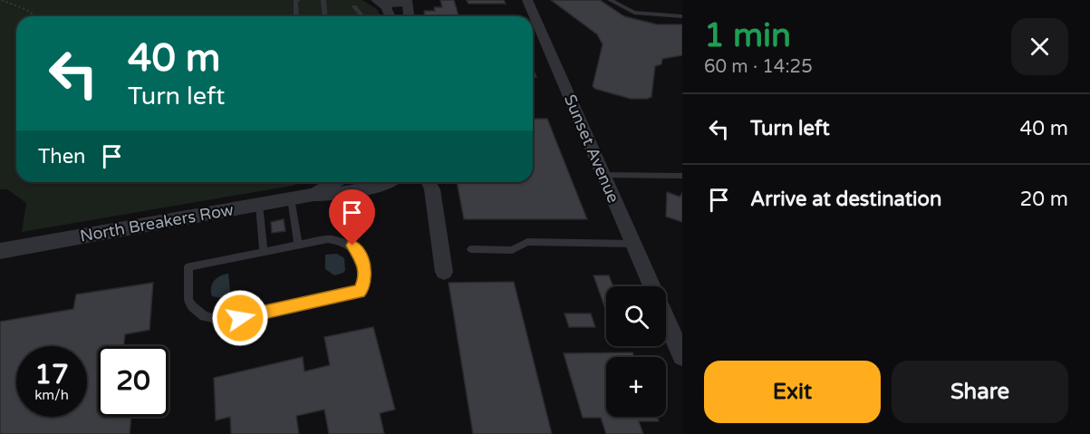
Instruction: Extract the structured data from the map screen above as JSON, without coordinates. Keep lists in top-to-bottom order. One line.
{"streets":{"street":["Sunset Avenue","North Breakers Row"]},"page":{"heading":["1 min","60 m · 14:25"],"turn":["40 m","Turn left"],"list":[{"name":"Turn left","value":"40 m"},{"name":"Arrive at destination","value":"20 m"}],"then":"Then","map_buttons":"+","speed":"17 km/h","limit":"20","buttons":["Exit","Share"]}}
